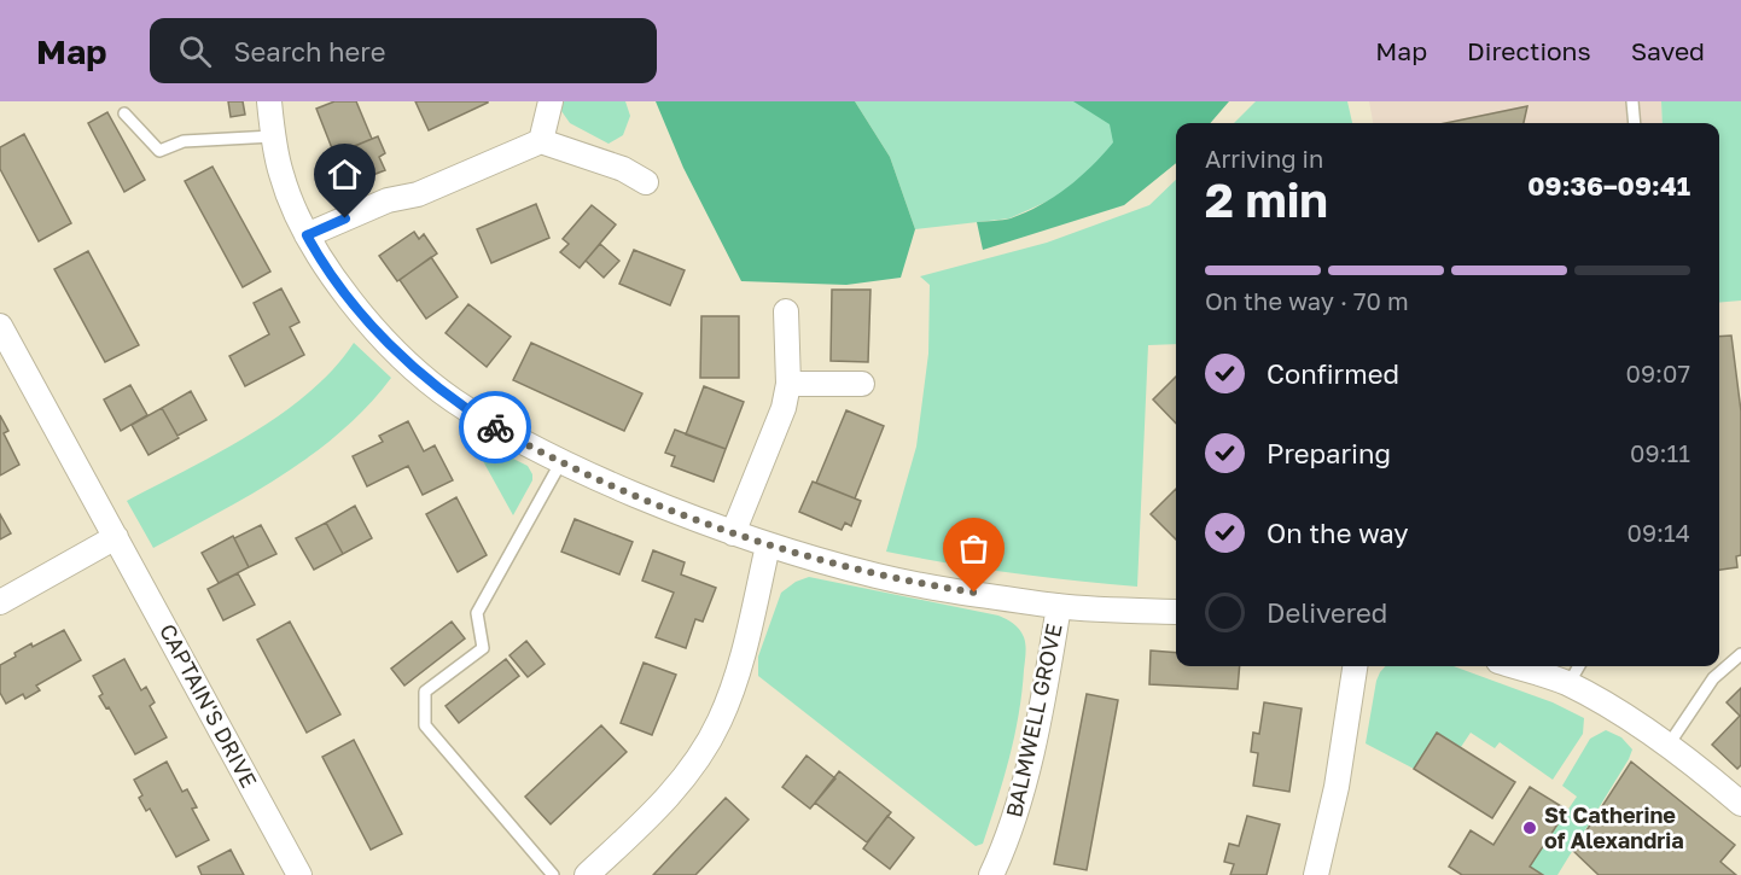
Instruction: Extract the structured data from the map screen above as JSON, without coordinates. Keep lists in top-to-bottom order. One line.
{"streets":{"street":["CAPTAIN'S DRIVE","BALMWELL GROVE"]},"places":["St Catherine of Alexandria"],"page":{"header":"Map","search":"Search here","nav":["Map","Directions","Saved"],"heading":["2 min","Arriving in","09:36–09:41"],"bar":"On the way · 70 m","list":[["Confirmed","09:07"],["Preparing","09:11"],["On the way","09:14"],"Delivered"]}}
